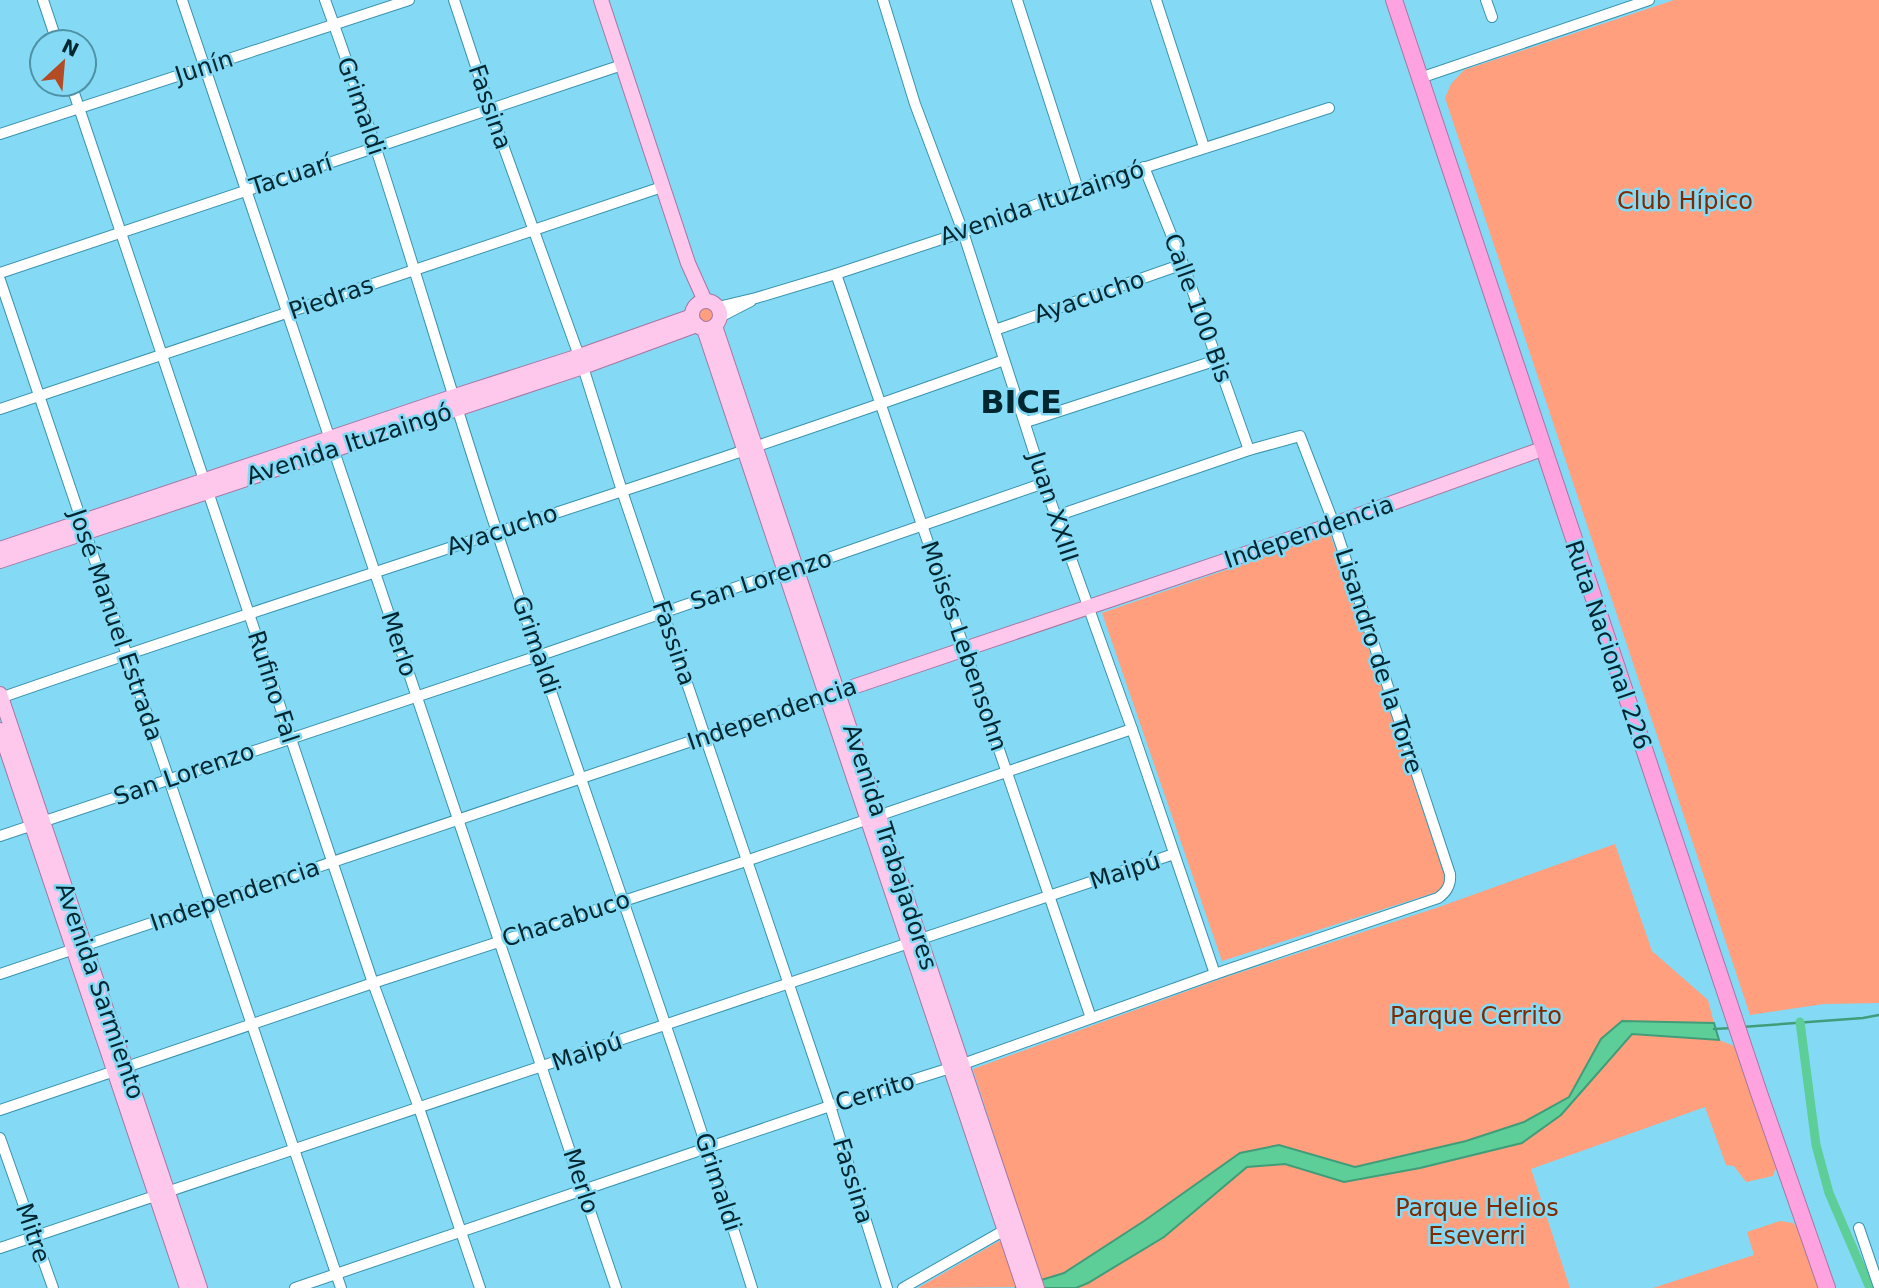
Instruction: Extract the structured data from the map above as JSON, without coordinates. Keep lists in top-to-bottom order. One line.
{"streets":{"highway":["Ruta Nacional 226"],"main road":["Avenida Ituzaingó","Independencia","Avenida Trabajadores","Avenida Sarmiento"],"street":["Junín","Grimaldi","Fassina","Tacuarí","Ayacucho","Piedras","Calle 100 Bis","Juan XXIII","San Lorenzo","José Manuel Estrada","Merlo","Moisés Lebensohn","Lisandro de la Torre","Rufino Fal","Maipú","Chacabuco","Cerrito","Mitre"]},"crossings":[["Junín","Grimaldi"],["Junín","Merlo"],["Junín","Rufino Fal"],["Grimaldi","Tacuarí"],["Grimaldi","Avenida Ituzaingó"],["Grimaldi","Ayacucho"],["Grimaldi","Piedras"],["Grimaldi","Independencia"],["Grimaldi","San Lorenzo"],["Grimaldi","Maipú"],["Grimaldi","Chacabuco"],["Grimaldi","Cerrito"],["Fassina","Tacuarí"],["Fassina","Avenida Ituzaingó"],["Fassina","Ayacucho"],["Fassina","Piedras"],["Fassina","Independencia"],["Fassina","San Lorenzo"],["Fassina","Maipú"],["Fassina","Chacabuco"],["Fassina","Cerrito"],["Tacuarí","Merlo"],["Tacuarí","Rufino Fal"],["Tacuarí","Avenida Trabajadores"],["Avenida Ituzaingó","Calle 100 Bis"],["Avenida Ituzaingó","Juan XXIII"],["Avenida Ituzaingó","José Manuel Estrada"],["Avenida Ituzaingó","Merlo"],["Avenida Ituzaingó","Moisés Lebensohn"],["Avenida Ituzaingó","Rufino Fal"],["Avenida Ituzaingó","Avenida Trabajadores"],["Ayacucho","Calle 100 Bis"],["Ayacucho","Juan XXIII"],["Ayacucho","José Manuel Estrada"],["Ayacucho","Merlo"],["Ayacucho","Moisés Lebensohn"],["Ayacucho","Rufino Fal"],["Ayacucho","Avenida Trabajadores"],["Ayacucho","Avenida Sarmiento"],["Piedras","José Manuel Estrada"],["Piedras","Merlo"],["Piedras","Rufino Fal"],["Piedras","Avenida Trabajadores"],["Calle 100 Bis","Lisandro de la Torre"],["Juan XXIII","Independencia"],["Juan XXIII","San Lorenzo"],["Juan XXIII","Maipú"],["Juan XXIII","Chacabuco"],["Juan XXIII","Cerrito"],["Independencia","José Manuel Estrada"],["Independencia","Merlo"],["Independencia","Ruta Nacional 226"],["Independencia","Moisés Lebensohn"],["Independencia","Lisandro de la Torre"],["Independencia","Rufino Fal"],["Independencia","Avenida Trabajadores"],["Independencia","Avenida Sarmiento"],["San Lorenzo","José Manuel Estrada"],["San Lorenzo","Merlo"],["San Lorenzo","Moisés Lebensohn"],["San Lorenzo","Rufino Fal"],["San Lorenzo","Avenida Trabajadores"],["San Lorenzo","Avenida Sarmiento"],["José Manuel Estrada","Maipú"],["José Manuel Estrada","Chacabuco"],["José Manuel Estrada","Cerrito"],["Merlo","Maipú"],["Merlo","Chacabuco"],["Merlo","Cerrito"],["Moisés Lebensohn","Maipú"],["Moisés Lebensohn","Chacabuco"],["Moisés Lebensohn","Cerrito"],["Lisandro de la Torre","Cerrito"],["Rufino Fal","Maipú"],["Rufino Fal","Chacabuco"],["Rufino Fal","Cerrito"],["Avenida Trabajadores","Maipú"],["Avenida Trabajadores","Chacabuco"],["Avenida Trabajadores","Cerrito"],["Maipú","Avenida Sarmiento"],["Maipú","Mitre"],["Chacabuco","Avenida Sarmiento"]],"districts":["BICE"],"parks":["Club Hípico","Parque Cerrito","Parque Helios Eseverri"],"north":"top right"}
